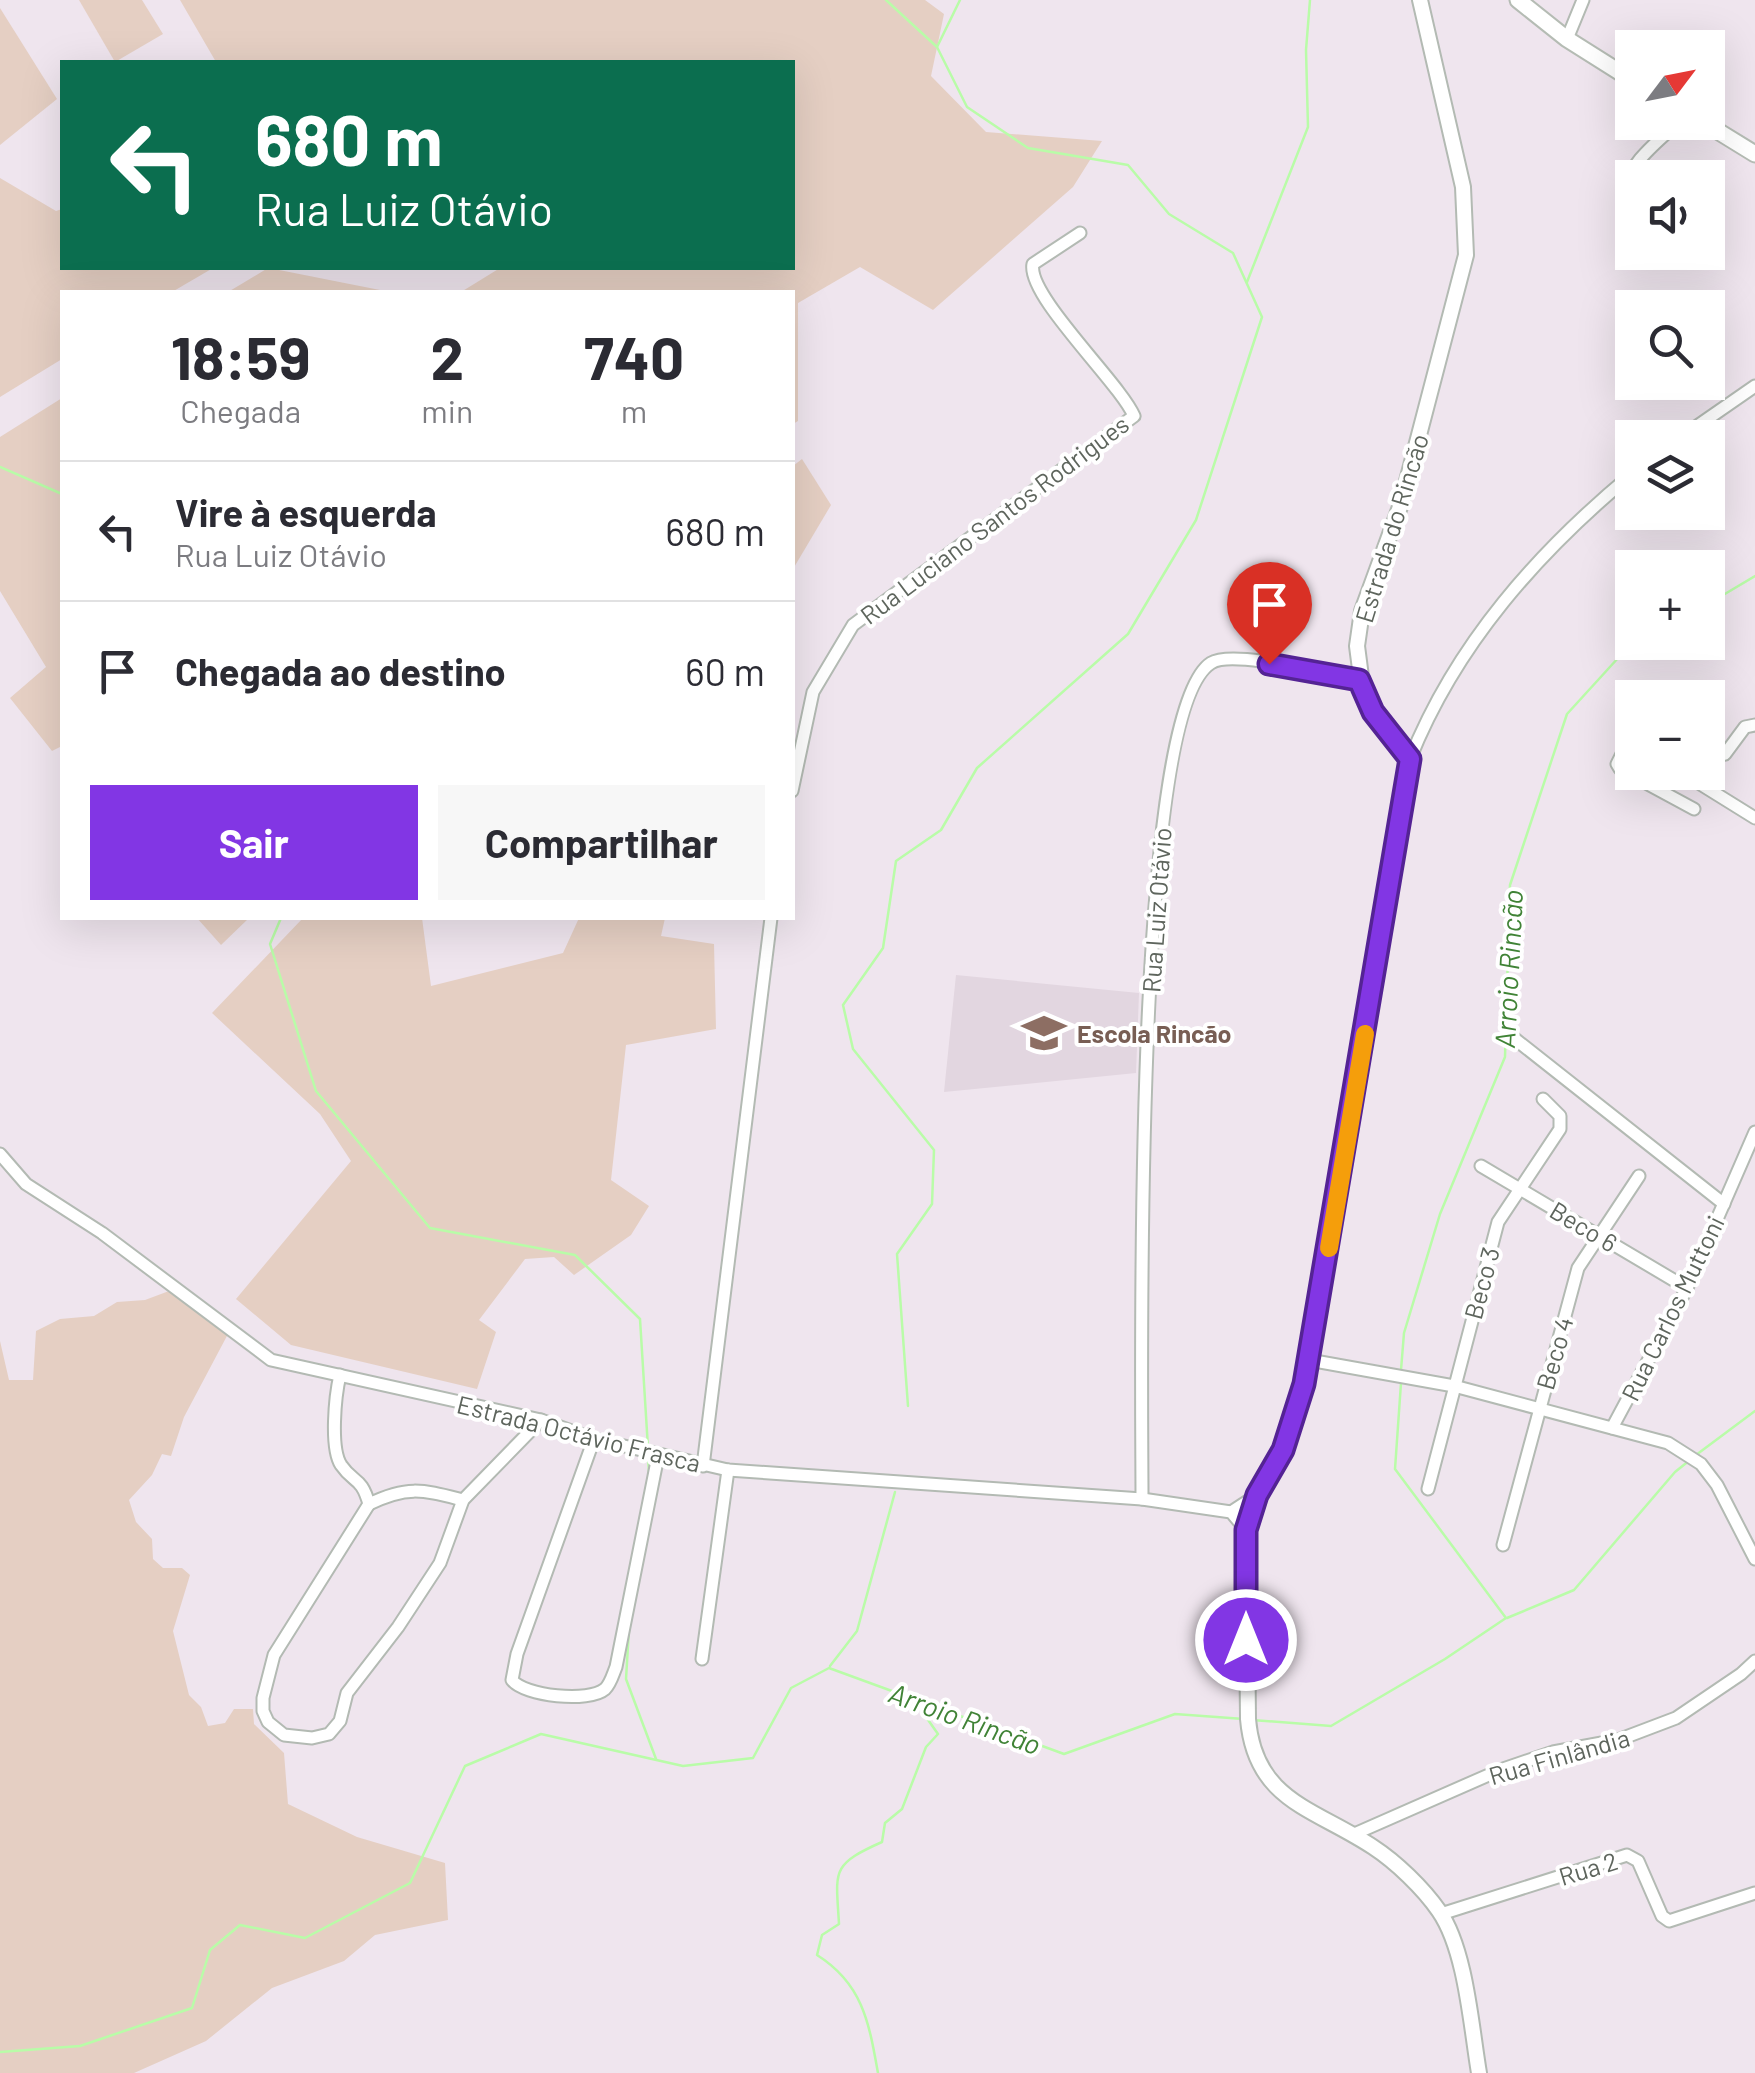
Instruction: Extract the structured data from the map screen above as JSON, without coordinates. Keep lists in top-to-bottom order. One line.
{"streets":{"street":["Rua Luciano Santos Rodrigues","Estrada do Rincão","Rua Luiz Otávio","Beco 6","Beco 3","Rua Carlos Muttoni","Beco 4","Estrada Octávio Frasca","Rua Finlândia","Rua 2"]},"crossings":[["Estrada do Rincão","Rua Luiz Otávio"],["Rua Luiz Otávio","Estrada Octávio Frasca"],["Beco 6","Beco 3"],["Beco 6","Rua Carlos Muttoni"],["Beco 6","Beco 4"]],"water":["Arroio Rincão"],"places":{"school or university":["Escola Rincão"]},"north":"top right","page":{"map_buttons":["+","−"],"turn":["680 m","Rua Luiz Otávio"],"eta":["18:59","Chegada","2","min","740","m"],"list":[{"name":"Vire à esquerda","note":"Rua Luiz Otávio","value":"680 m"},{"name":"Chegada ao destino","value":"60 m"}],"buttons":["Sair","Compartilhar"]}}
